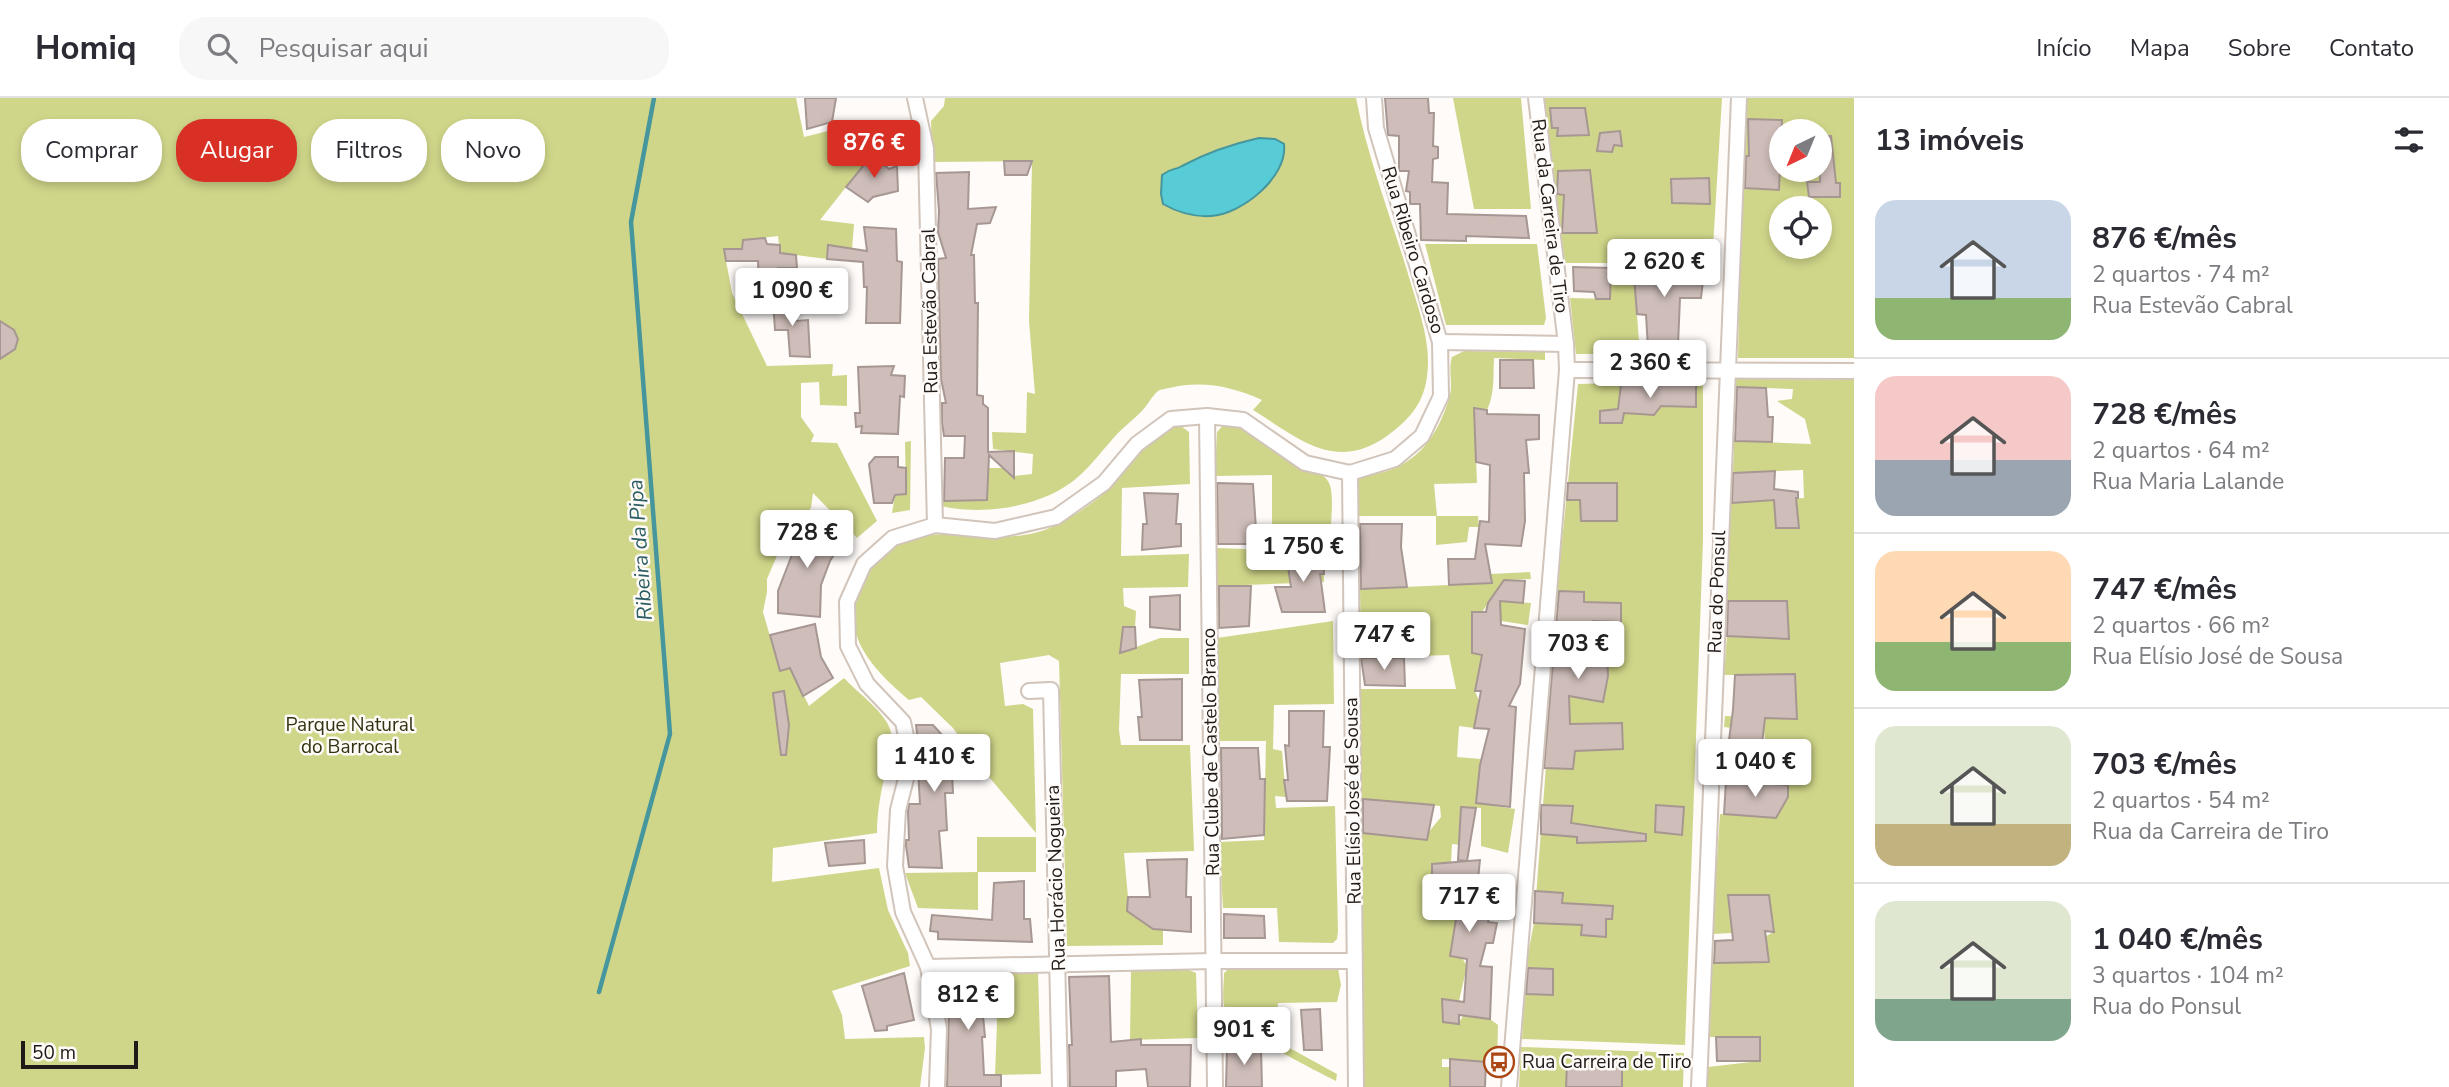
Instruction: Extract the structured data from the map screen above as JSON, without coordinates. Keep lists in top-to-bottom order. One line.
{"streets":{"street":["Rua da Carreira de Tiro","Rua Ribeiro Cardoso","Rua Estevão Cabral","Rua do Ponsul","Rua Clube de Castelo Branco","Rua Elísio José de Sousa","Rua Horácio Nogueira"]},"crossings":[["Rua Ribeiro Cardoso","Rua Estevão Cabral"],["Rua Ribeiro Cardoso","Rua Clube de Castelo Branco"],["Rua Ribeiro Cardoso","Rua Elísio José de Sousa"]],"water":["Ribeira da Pipa"],"parks":["Parque Natural do Barrocal"],"places":{"bus stop":["Rua Carreira de Tiro"]},"scale_bar":"50 m","north":"bottom left","page":{"header":"Homiq","search":"Pesquisar aqui","nav":["Início","Mapa","Sobre","Contato"],"heading":"13 imóveis","chip":["Comprar","Alugar","Filtros","Novo"],"price":["876 €","2 620 €","1 090 €","2 360 €","728 €","1 750 €","747 €","703 €","1 410 €","1 040 €","717 €","812 €","901 €"],"list":[{"name":"876 €/mês","note":"2 quartos · 74 m² · Rua Estevão Cabral"},{"name":"728 €/mês","note":"2 quartos · 64 m² · Rua Maria Lalande"},{"name":"747 €/mês","note":"2 quartos · 66 m² · Rua Elísio José de Sousa"},{"name":"703 €/mês","note":"2 quartos · 54 m² · Rua da Carreira de Tiro"},{"name":"1 040 €/mês","note":"3 quartos · 104 m² · Rua do Ponsul"}],"scale":"50 m"}}
